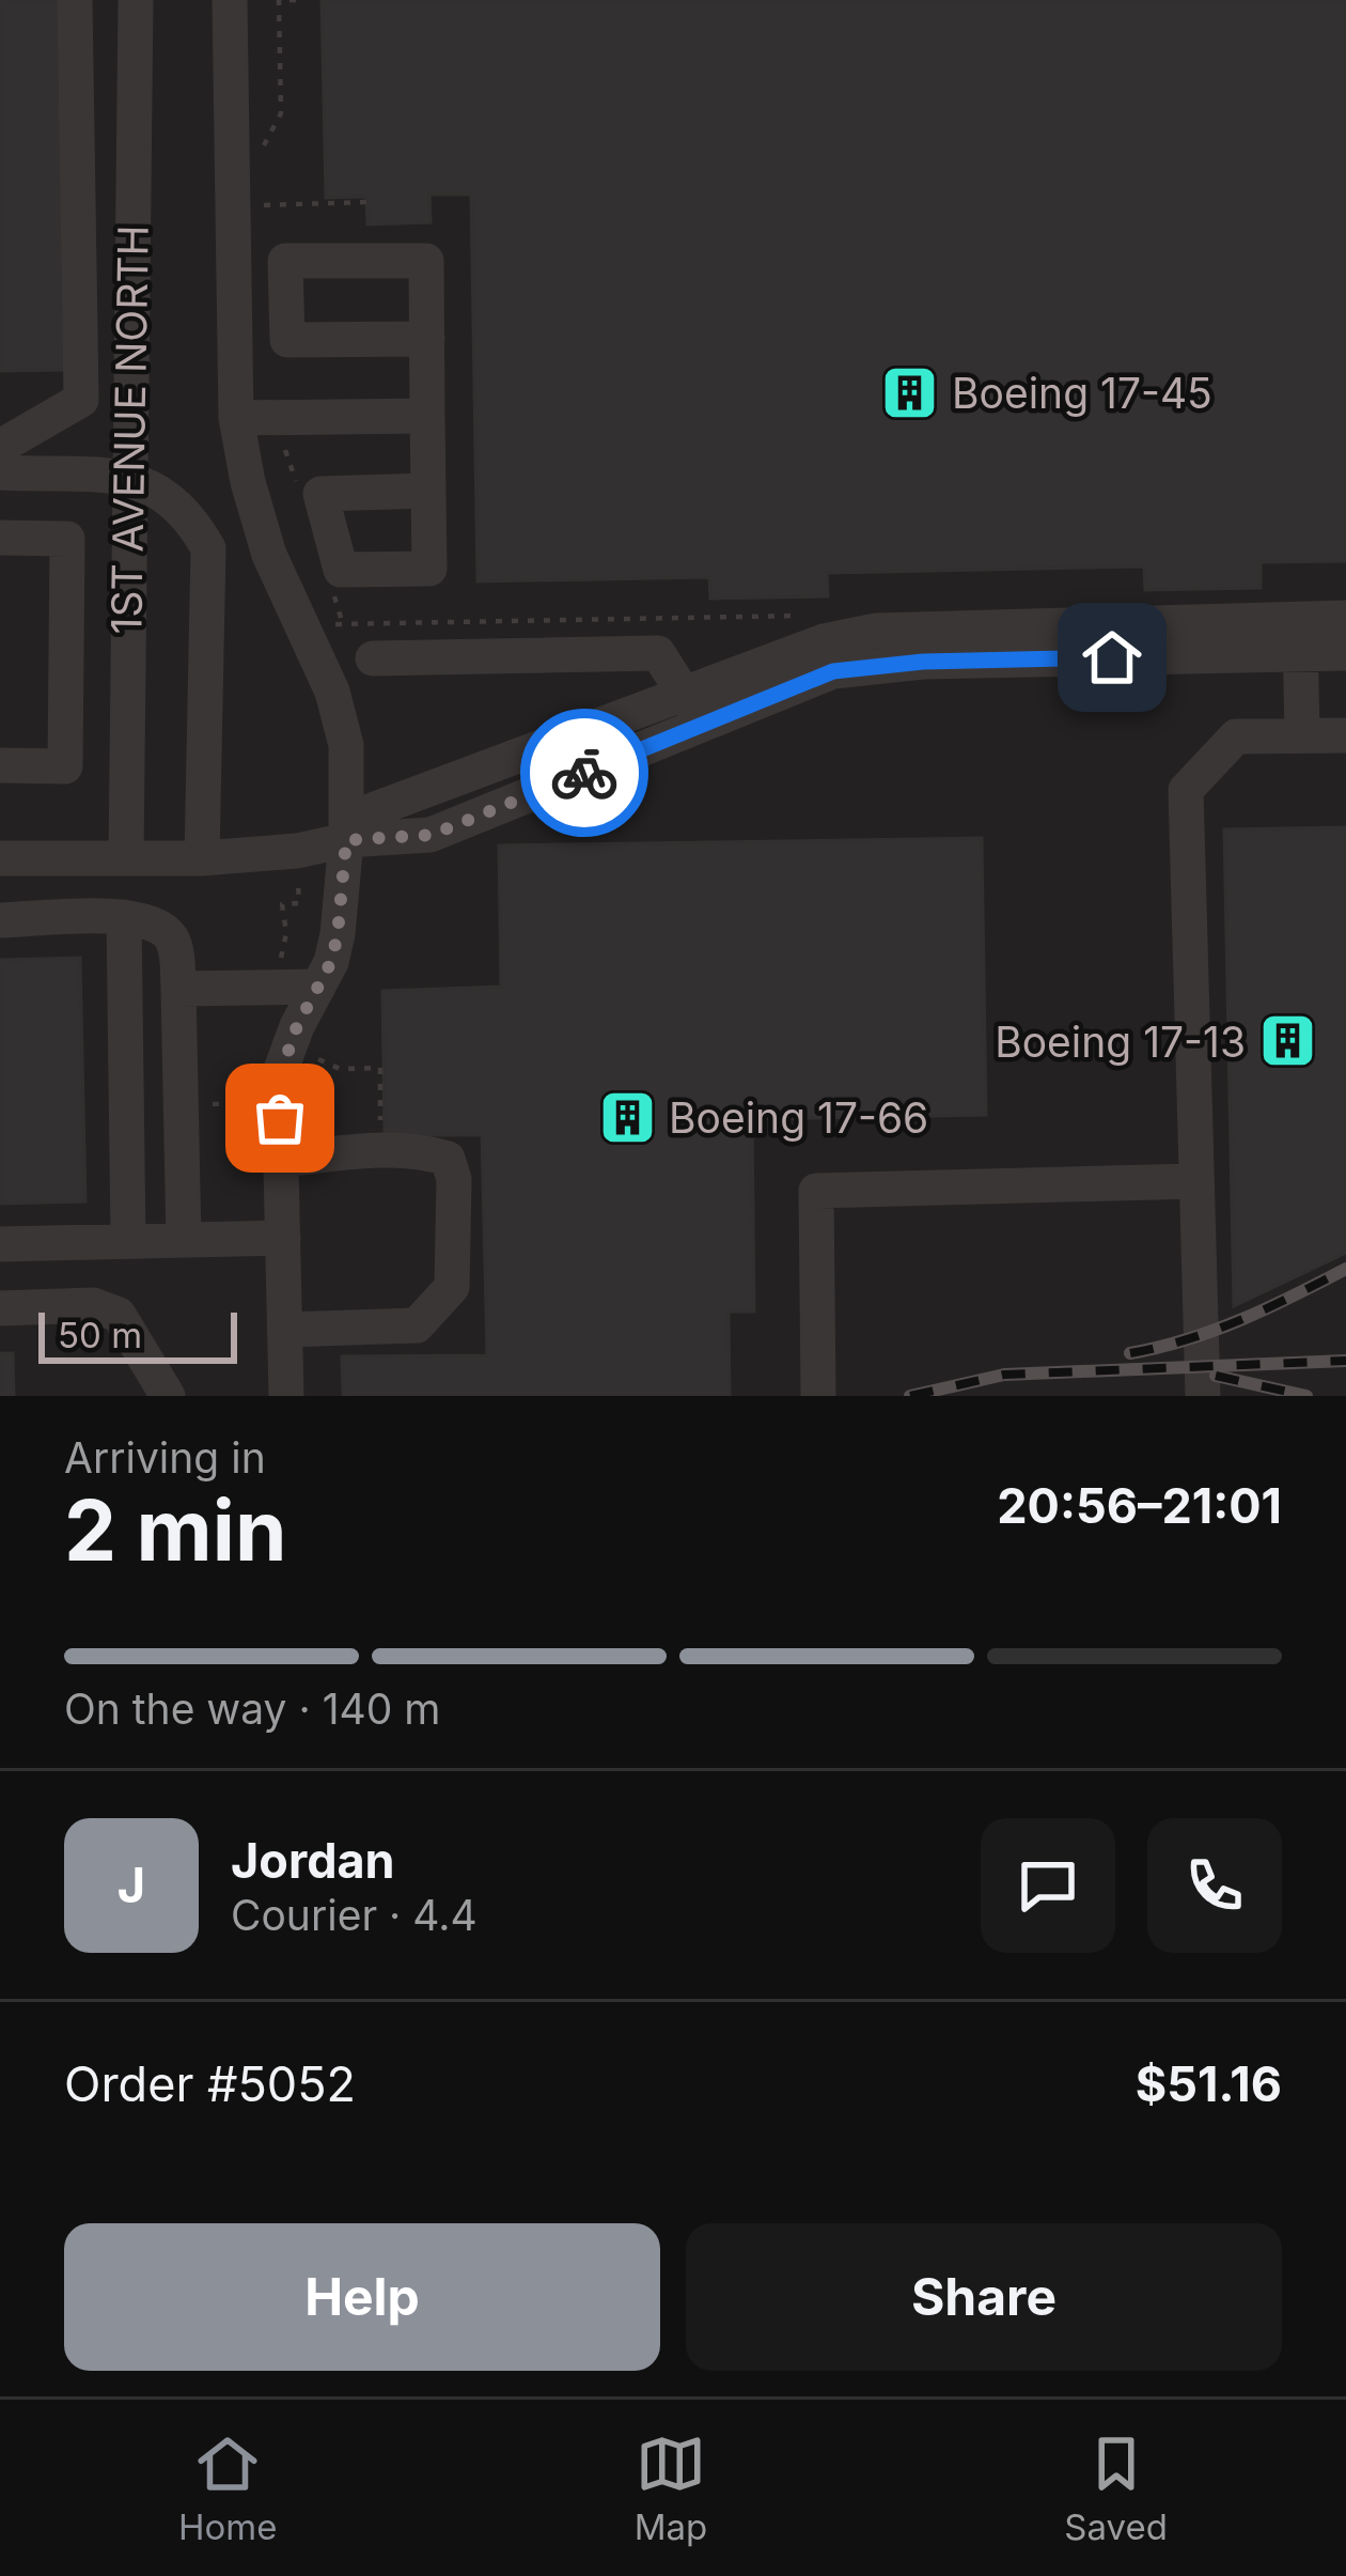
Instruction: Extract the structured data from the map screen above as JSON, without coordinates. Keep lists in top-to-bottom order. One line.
{"streets":{"street":["1ST AVENUE NORTH"]},"places":{"building":["Boeing 17-45","Boeing 17-13","Boeing 17-66"]},"scale_bar":"50 m","page":{"scale":"50 m","heading":["2 min","Arriving in","20:56–21:01"],"panel":["Jordan","Courier · 4.4","Order #5052","$51.16"],"bar":"On the way · 140 m","round":"J","buttons":["Help","Share"],"tabs":["Home","Map","Saved"]}}
